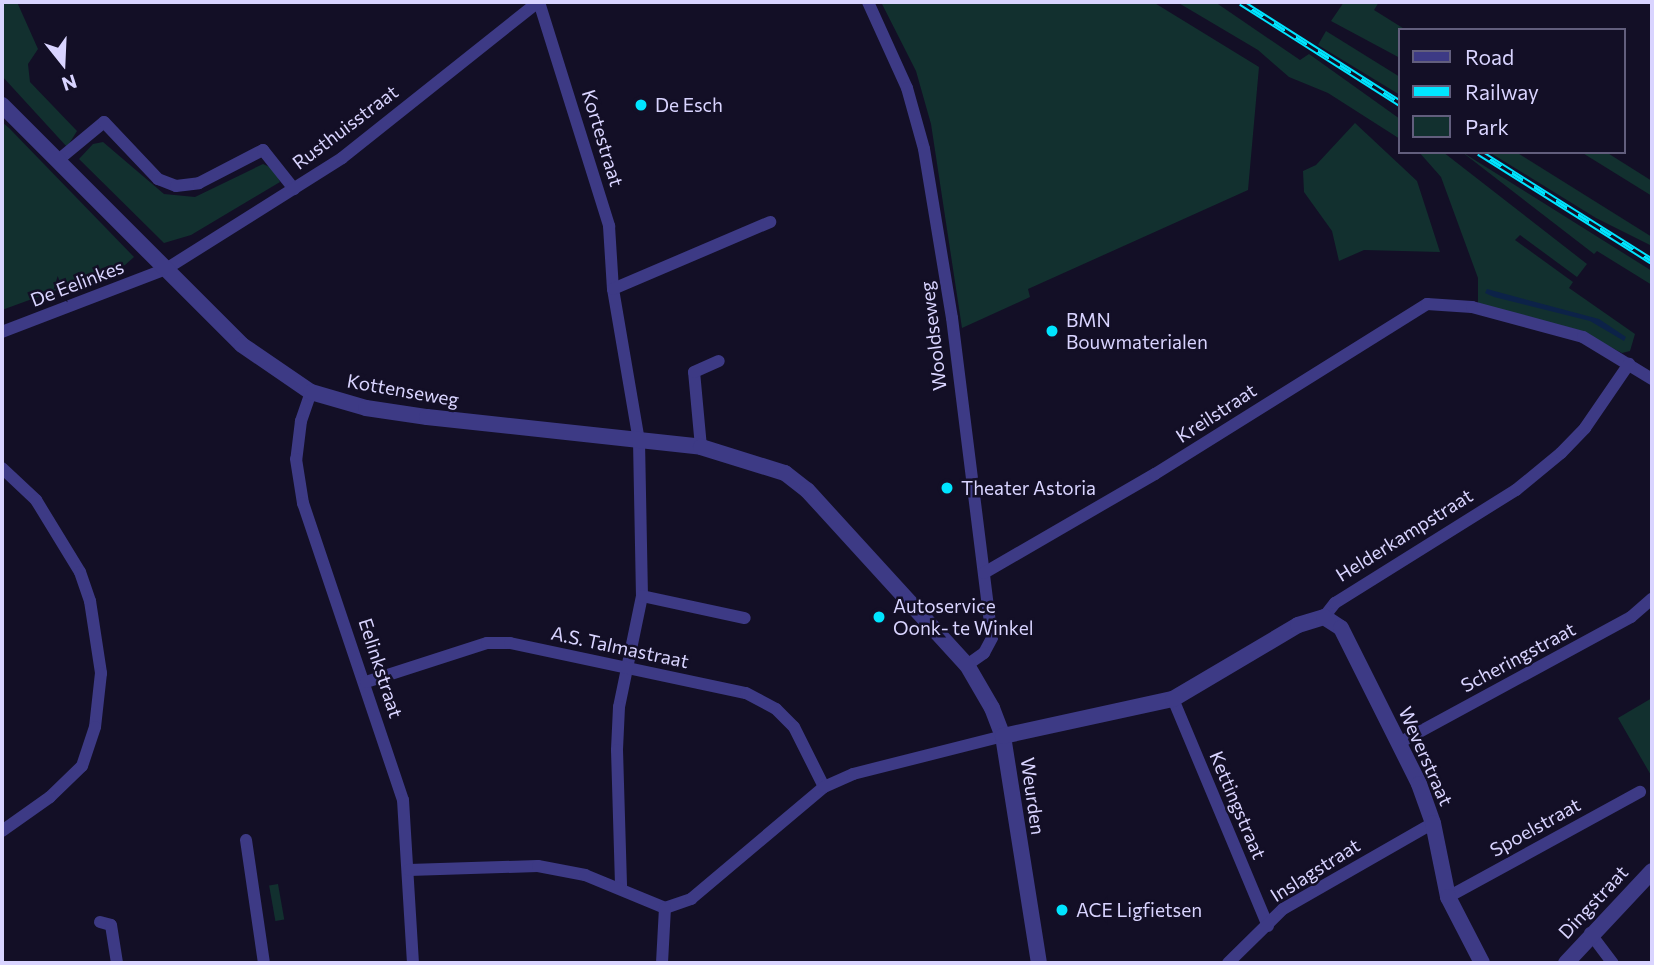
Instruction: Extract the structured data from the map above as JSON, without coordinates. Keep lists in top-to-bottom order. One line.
{"streets":{"street":["Rusthuisstraat","Kortestraat","De Eelinkes","Wooldseweg","Kottenseweg","Kreilstraat","Helderkampstraat","A.S. Talmastraat","Scheringstraat","Eelinkstraat","Weverstraat","Weurden","Kettingstraat","Spoelstraat","Inslagstraat","Dingstraat"]},"crossings":[["Rusthuisstraat","Kortestraat"],["Rusthuisstraat","De Eelinkes"],["Rusthuisstraat","Kottenseweg"],["Kortestraat","Kottenseweg"],["Kortestraat","A.S. Talmastraat"],["De Eelinkes","Kottenseweg"],["Wooldseweg","Kottenseweg"],["Wooldseweg","Kreilstraat"],["Kottenseweg","Helderkampstraat"],["Kottenseweg","Eelinkstraat"],["Kottenseweg","Weurden"],["Kreilstraat","Helderkampstraat"],["Helderkampstraat","Weverstraat"],["Helderkampstraat","Weurden"],["Helderkampstraat","Kettingstraat"],["A.S. Talmastraat","Eelinkstraat"],["A.S. Talmastraat","Weurden"],["Scheringstraat","Weverstraat"],["Weverstraat","Spoelstraat"],["Weverstraat","Inslagstraat"],["Kettingstraat","Inslagstraat"]],"places":["De Esch","BMN Bouwmaterialen","Theater Astoria","Autoservice Oonk- te Winkel","ACE Ligfietsen"],"legend":["Road","Railway","Park"],"north":"bottom"}
